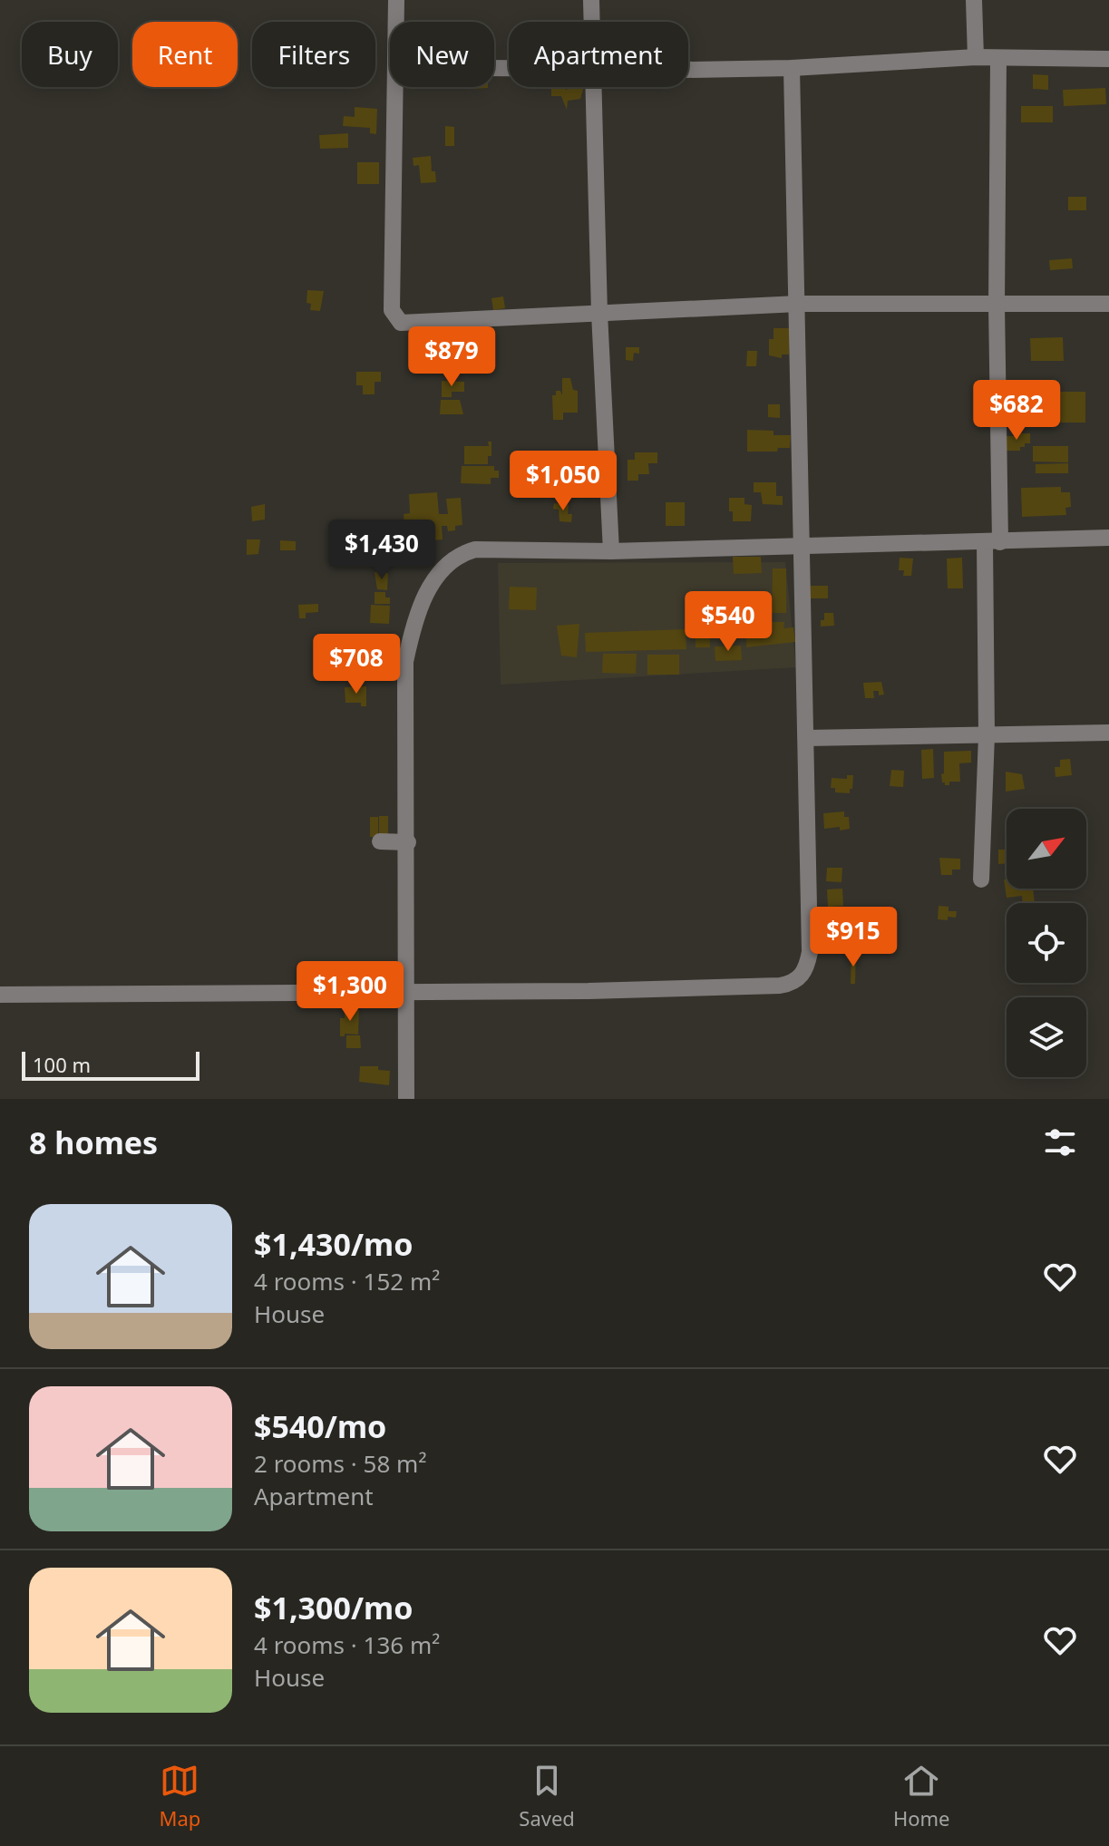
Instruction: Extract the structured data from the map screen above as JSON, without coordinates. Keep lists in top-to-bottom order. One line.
{"scale_bar":"100 m","north":"top right","page":{"chip":["Buy","Rent","Filters","New","Apartment"],"price":["$879","$682","$1,050","$1,430","$540","$708","$915","$1,300"],"scale":"100 m","heading":"8 homes","list":[{"name":"$1,430/mo","note":"4 rooms · 152 m² · House"},{"name":"$540/mo","note":"2 rooms · 58 m² · Apartment"},{"name":"$1,300/mo","note":"4 rooms · 136 m² · House"}],"tabs":["Map","Saved","Home"]}}
